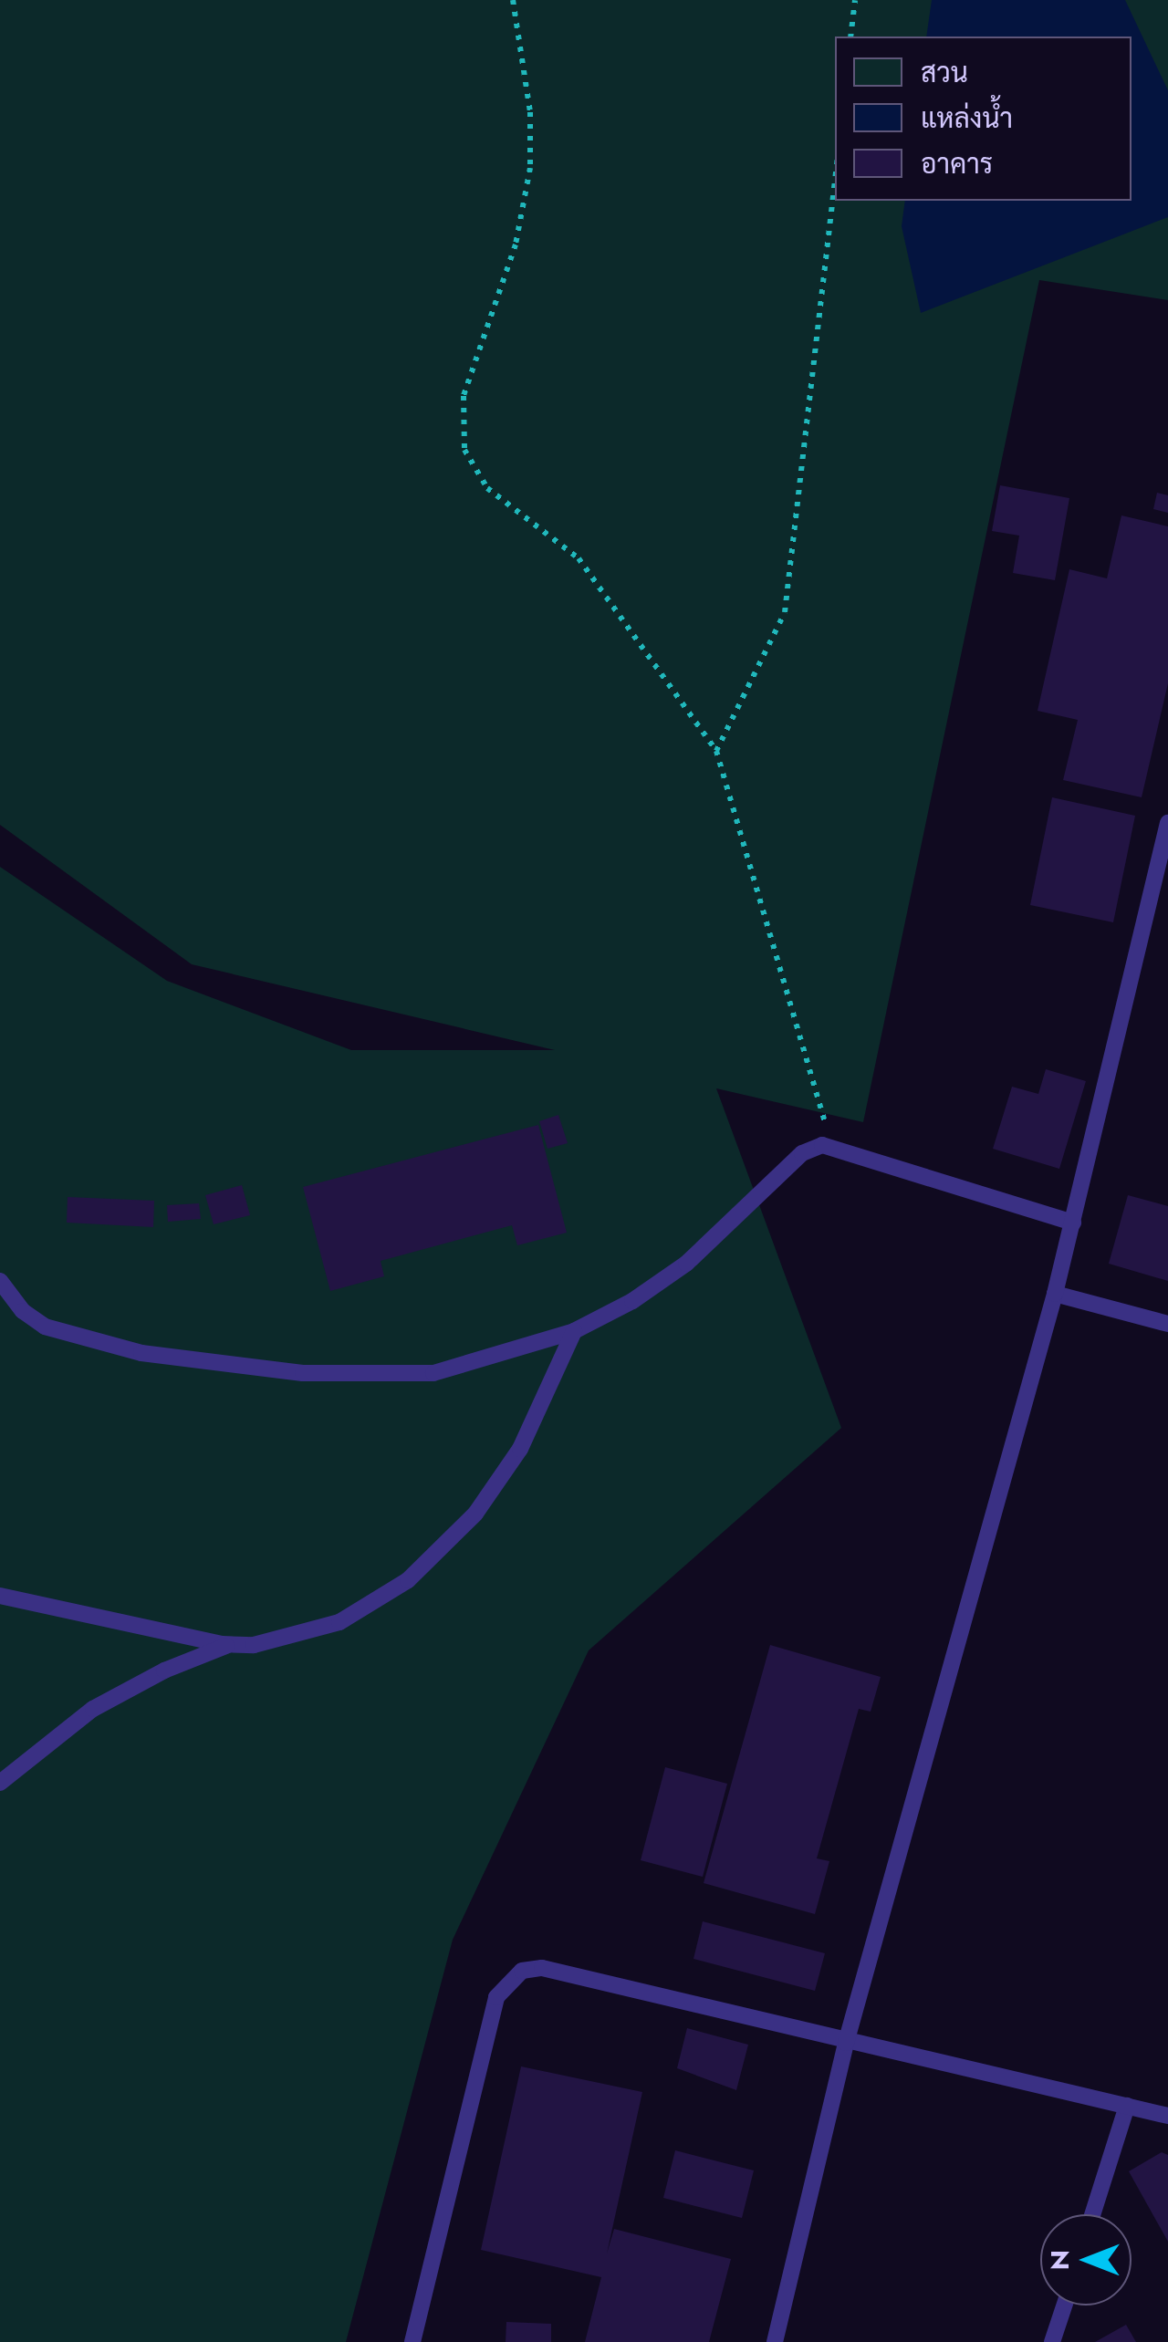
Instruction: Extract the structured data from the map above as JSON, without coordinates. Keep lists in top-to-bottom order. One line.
{"legend":["สวน","แหล่งน้ำ","อาคาร"],"north":"left"}
